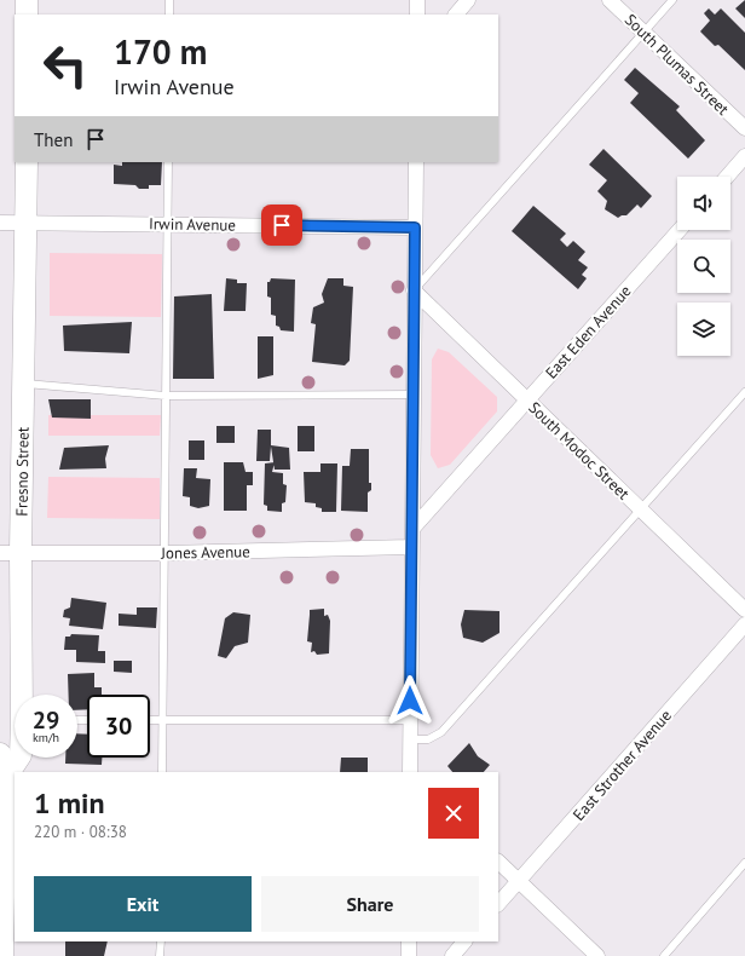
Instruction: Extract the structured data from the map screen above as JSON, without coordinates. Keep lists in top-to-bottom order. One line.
{"streets":{"main road":["Fresno Street"],"street":["South Plumas Street","Irwin Avenue","East Eden Avenue","South Modoc Street","Jones Avenue","East Strother Avenue"]},"crossings":[["Irwin Avenue","Fresno Street"],["East Eden Avenue","South Modoc Street"],["Fresno Street","Jones Avenue"]],"page":{"turn":["170 m","Irwin Avenue"],"then":"Then","speed":"29 km/h","limit":"30","heading":["1 min","220 m · 08:38"],"buttons":["Exit","Share"]}}
